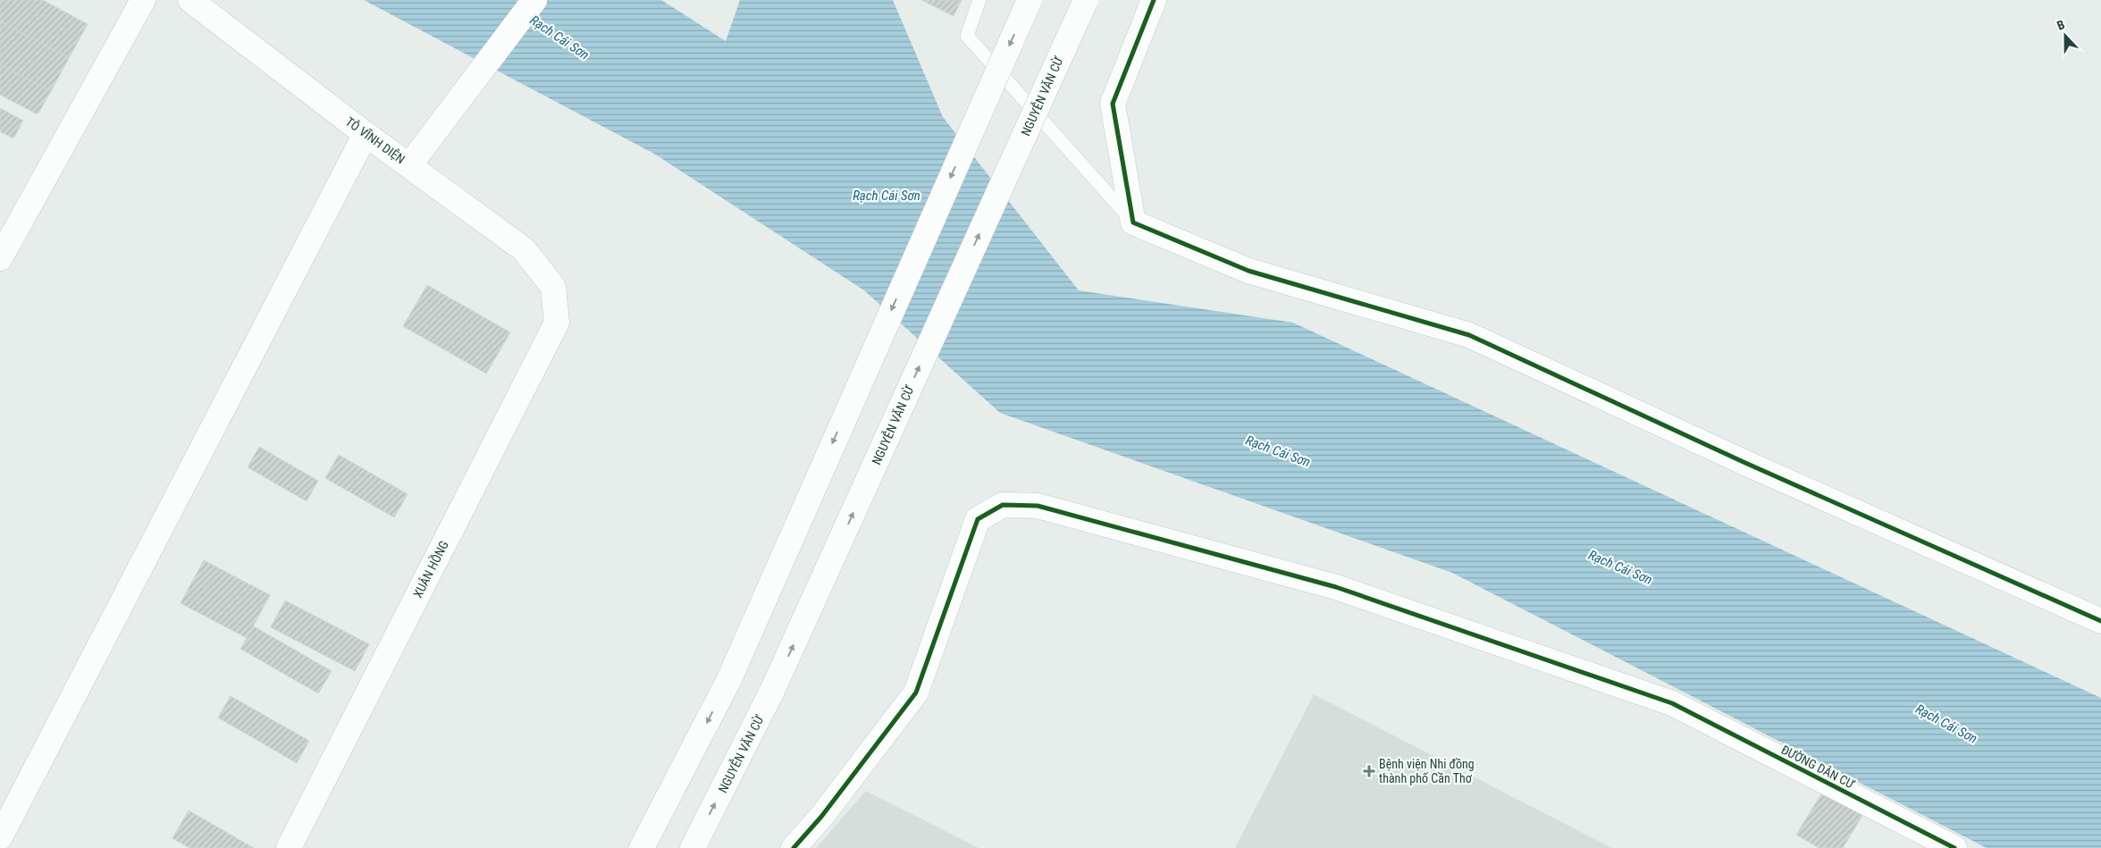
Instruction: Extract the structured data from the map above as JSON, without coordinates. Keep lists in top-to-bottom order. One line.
{"streets":{"street":["NGUYỄN VĂN CỪ","TÔ VĨNH DIỆN","XUÂN HỒNG","ĐƯỜNG DÂN CƯ"]},"crossings":[["TÔ VĨNH DIỆN","XUÂN HỒNG"]],"water":["Rạch Cái Sơn"],"places":{"health":["Bệnh viện Nhi đồng thành phố Cần Thơ"]},"north":"top"}
